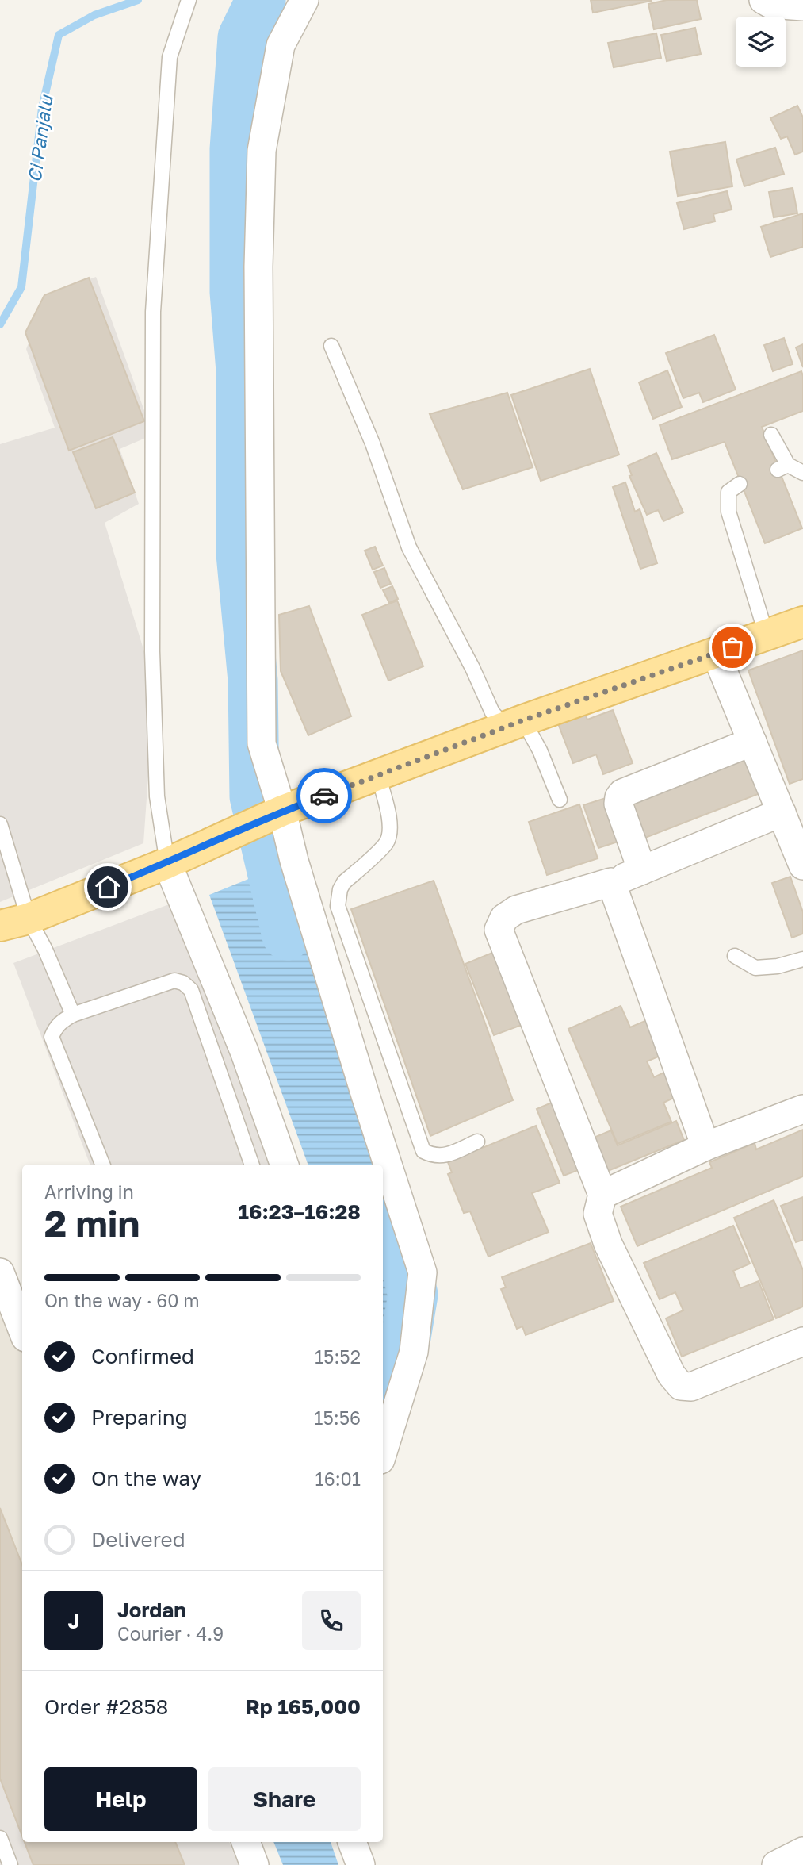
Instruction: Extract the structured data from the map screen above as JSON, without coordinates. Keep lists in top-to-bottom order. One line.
{"water":["Ci Panjalu"],"page":{"heading":["2 min","Arriving in","16:23–16:28"],"panel":["Jordan","Courier · 4.9","Order #2858","Rp 165,000"],"bar":"On the way · 60 m","list":[["Confirmed","15:52"],["Preparing","15:56"],["On the way","16:01"],"Delivered"],"round":"J","buttons":["Help","Share"]}}
